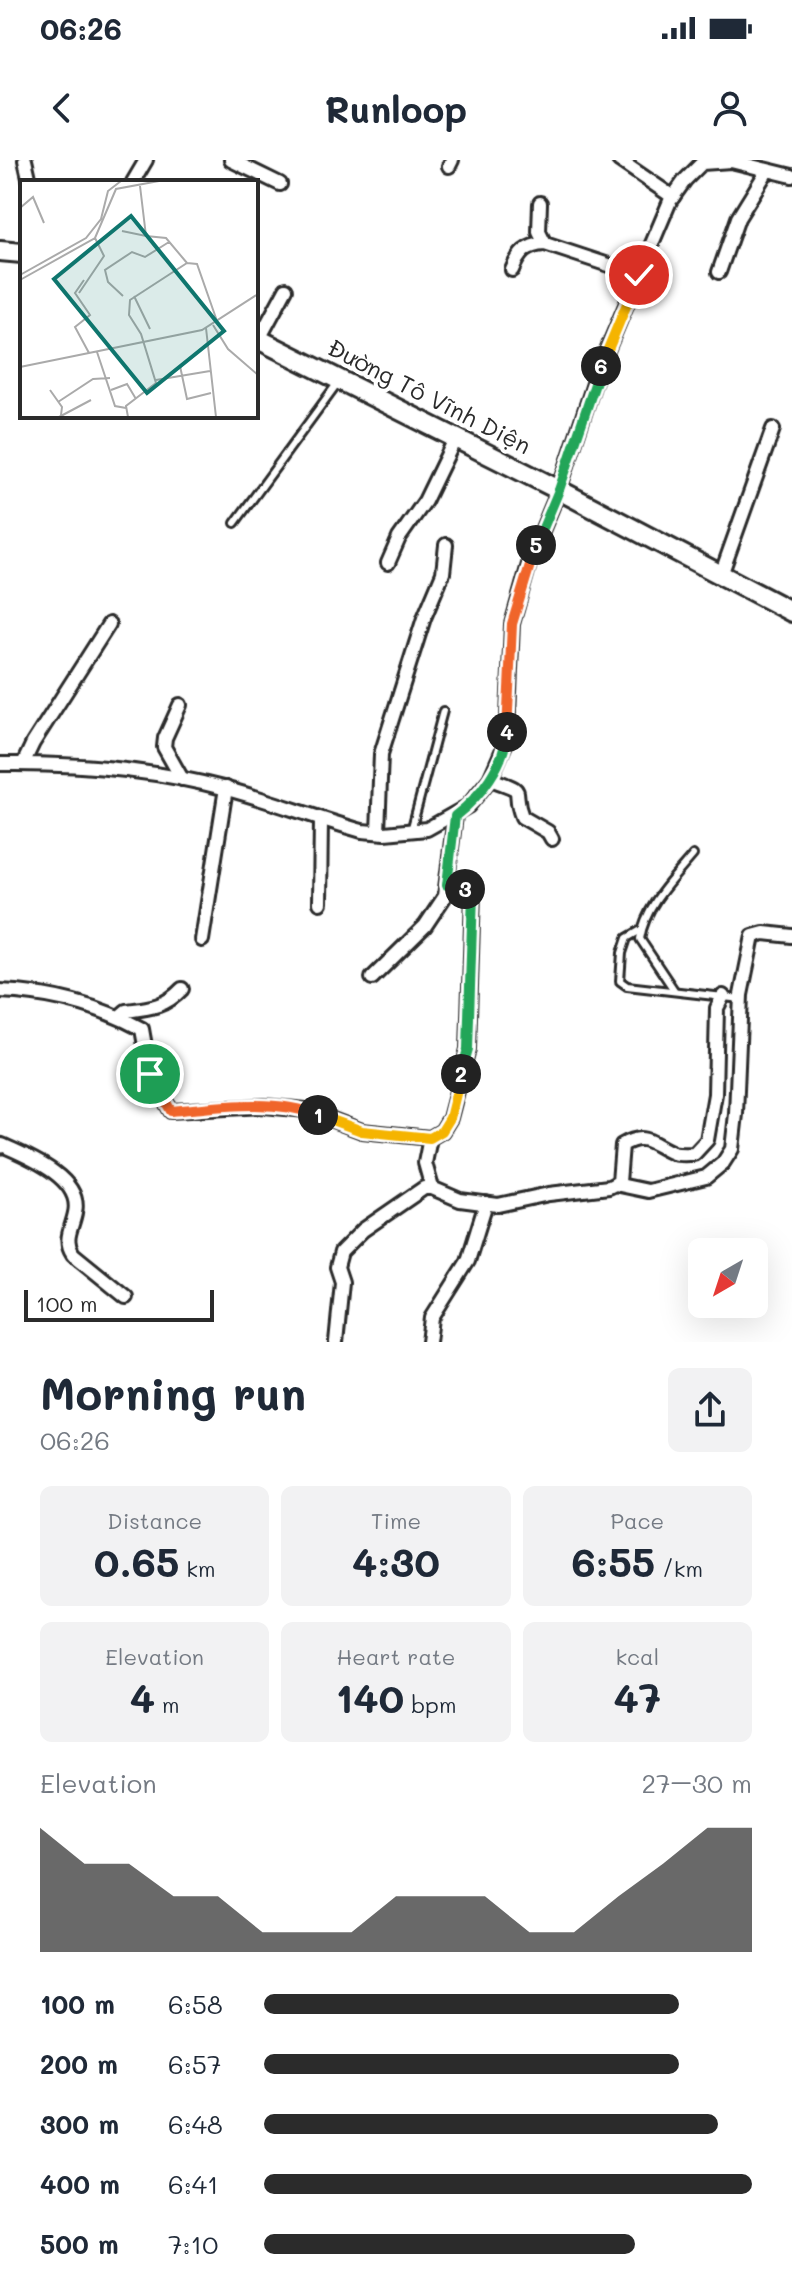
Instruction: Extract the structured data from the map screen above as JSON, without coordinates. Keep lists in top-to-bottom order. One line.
{"streets":{"main road":["Đường Tô Vĩnh Diện"]},"scale_bar":"100 m","north":"bottom left","page":{"status":"06:26","header":"Runloop","pins":["6","5","4","3","2","1"],"scale":"100 m","heading":["Morning run","06:26"],"stats":[["Distance","0.65 km"],["Time","4:30"],["Pace","6:55 /km"],["Elevation","4 m"],["Heart rate","140 bpm"],["kcal","47"]],"chart":["Elevation","27–30 m"],"list":[{"name":"100 m","note":"6:58"},{"name":"200 m","note":"6:57"},{"name":"300 m","note":"6:48"},{"name":"400 m","note":"6:41"},{"name":"500 m","note":"7:10"}]}}
